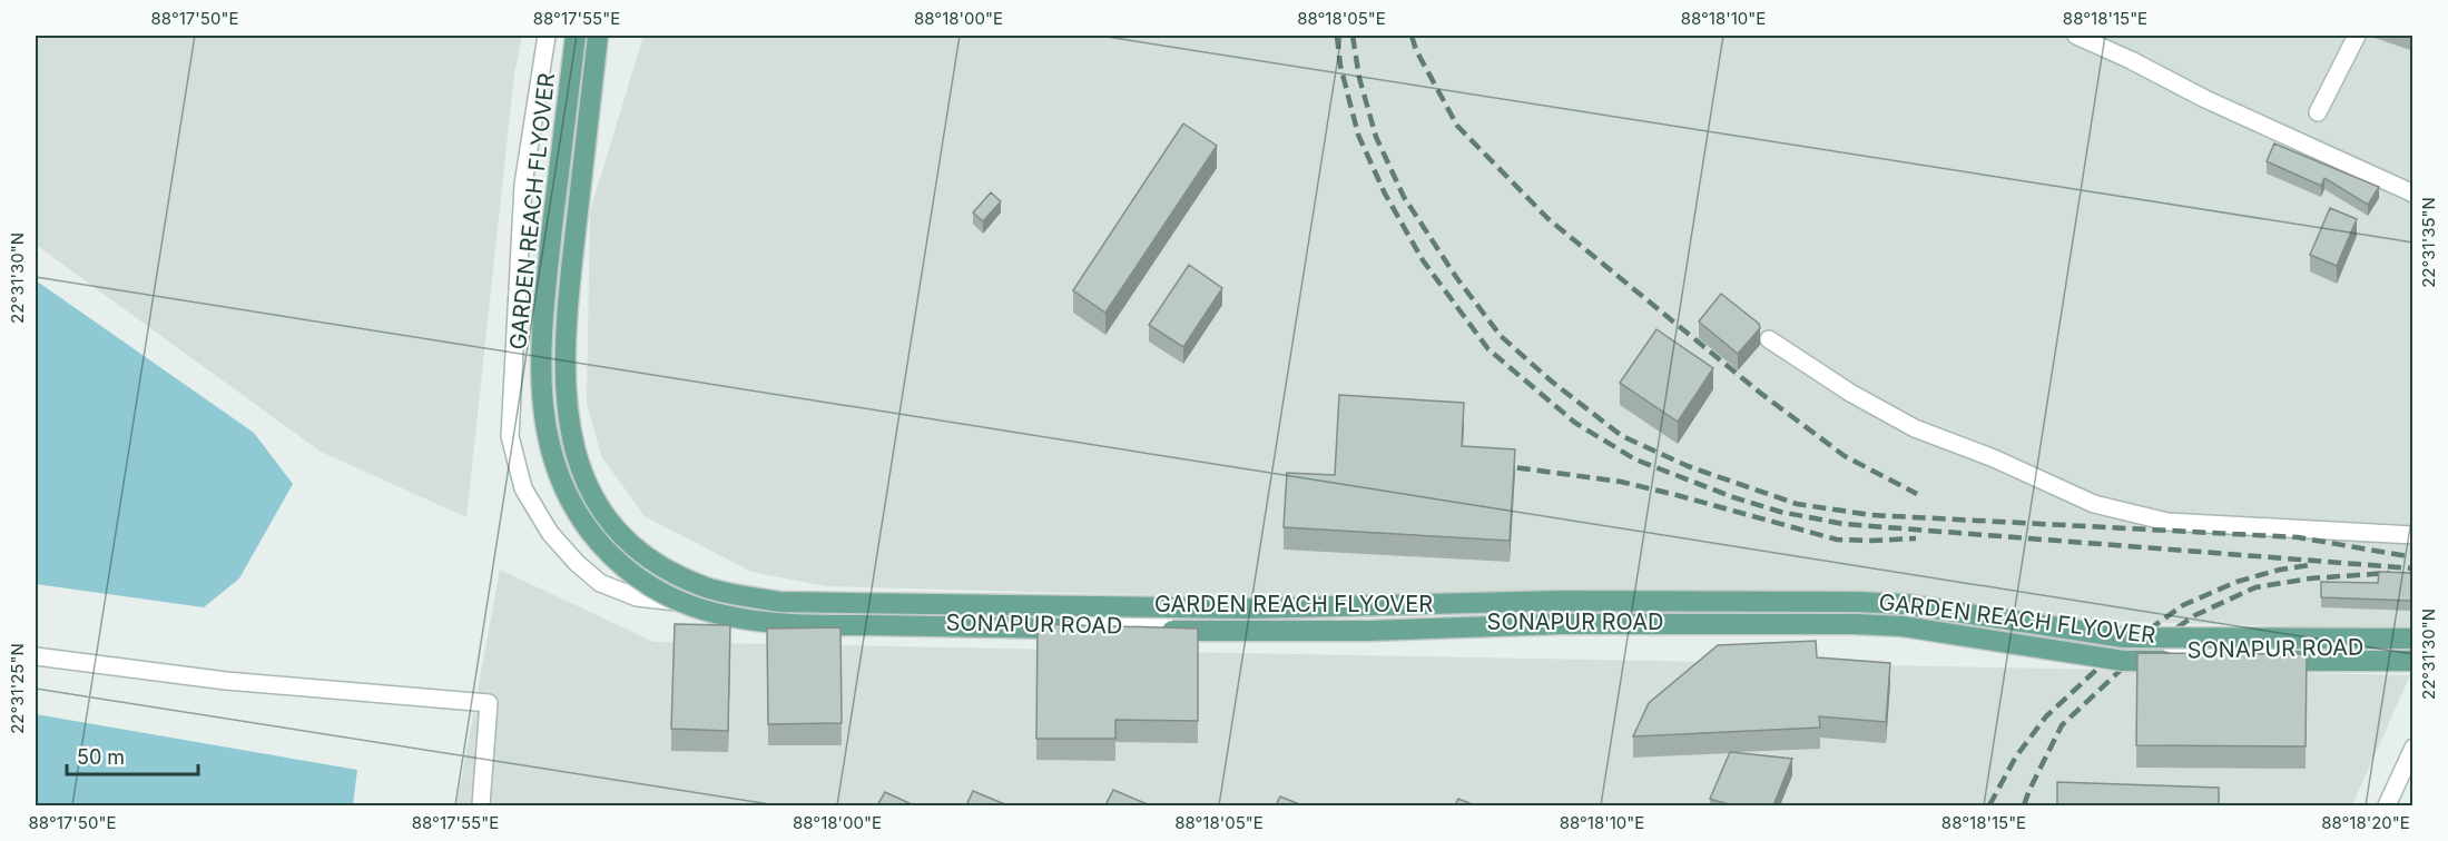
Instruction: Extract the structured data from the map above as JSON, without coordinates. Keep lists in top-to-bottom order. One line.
{"streets":{"main road":["GARDEN REACH FLYOVER"],"street":["SONAPUR ROAD"]},"scale_bar":"50 m","coordinates":["88°17'50\"E","88°17'55\"E","88°18'00\"E","88°18'05\"E","88°18'10\"E","88°18'15\"E","22°31'35\"N","22°31'30\"N","22°31'25\"N","88°18'20\"E"]}
